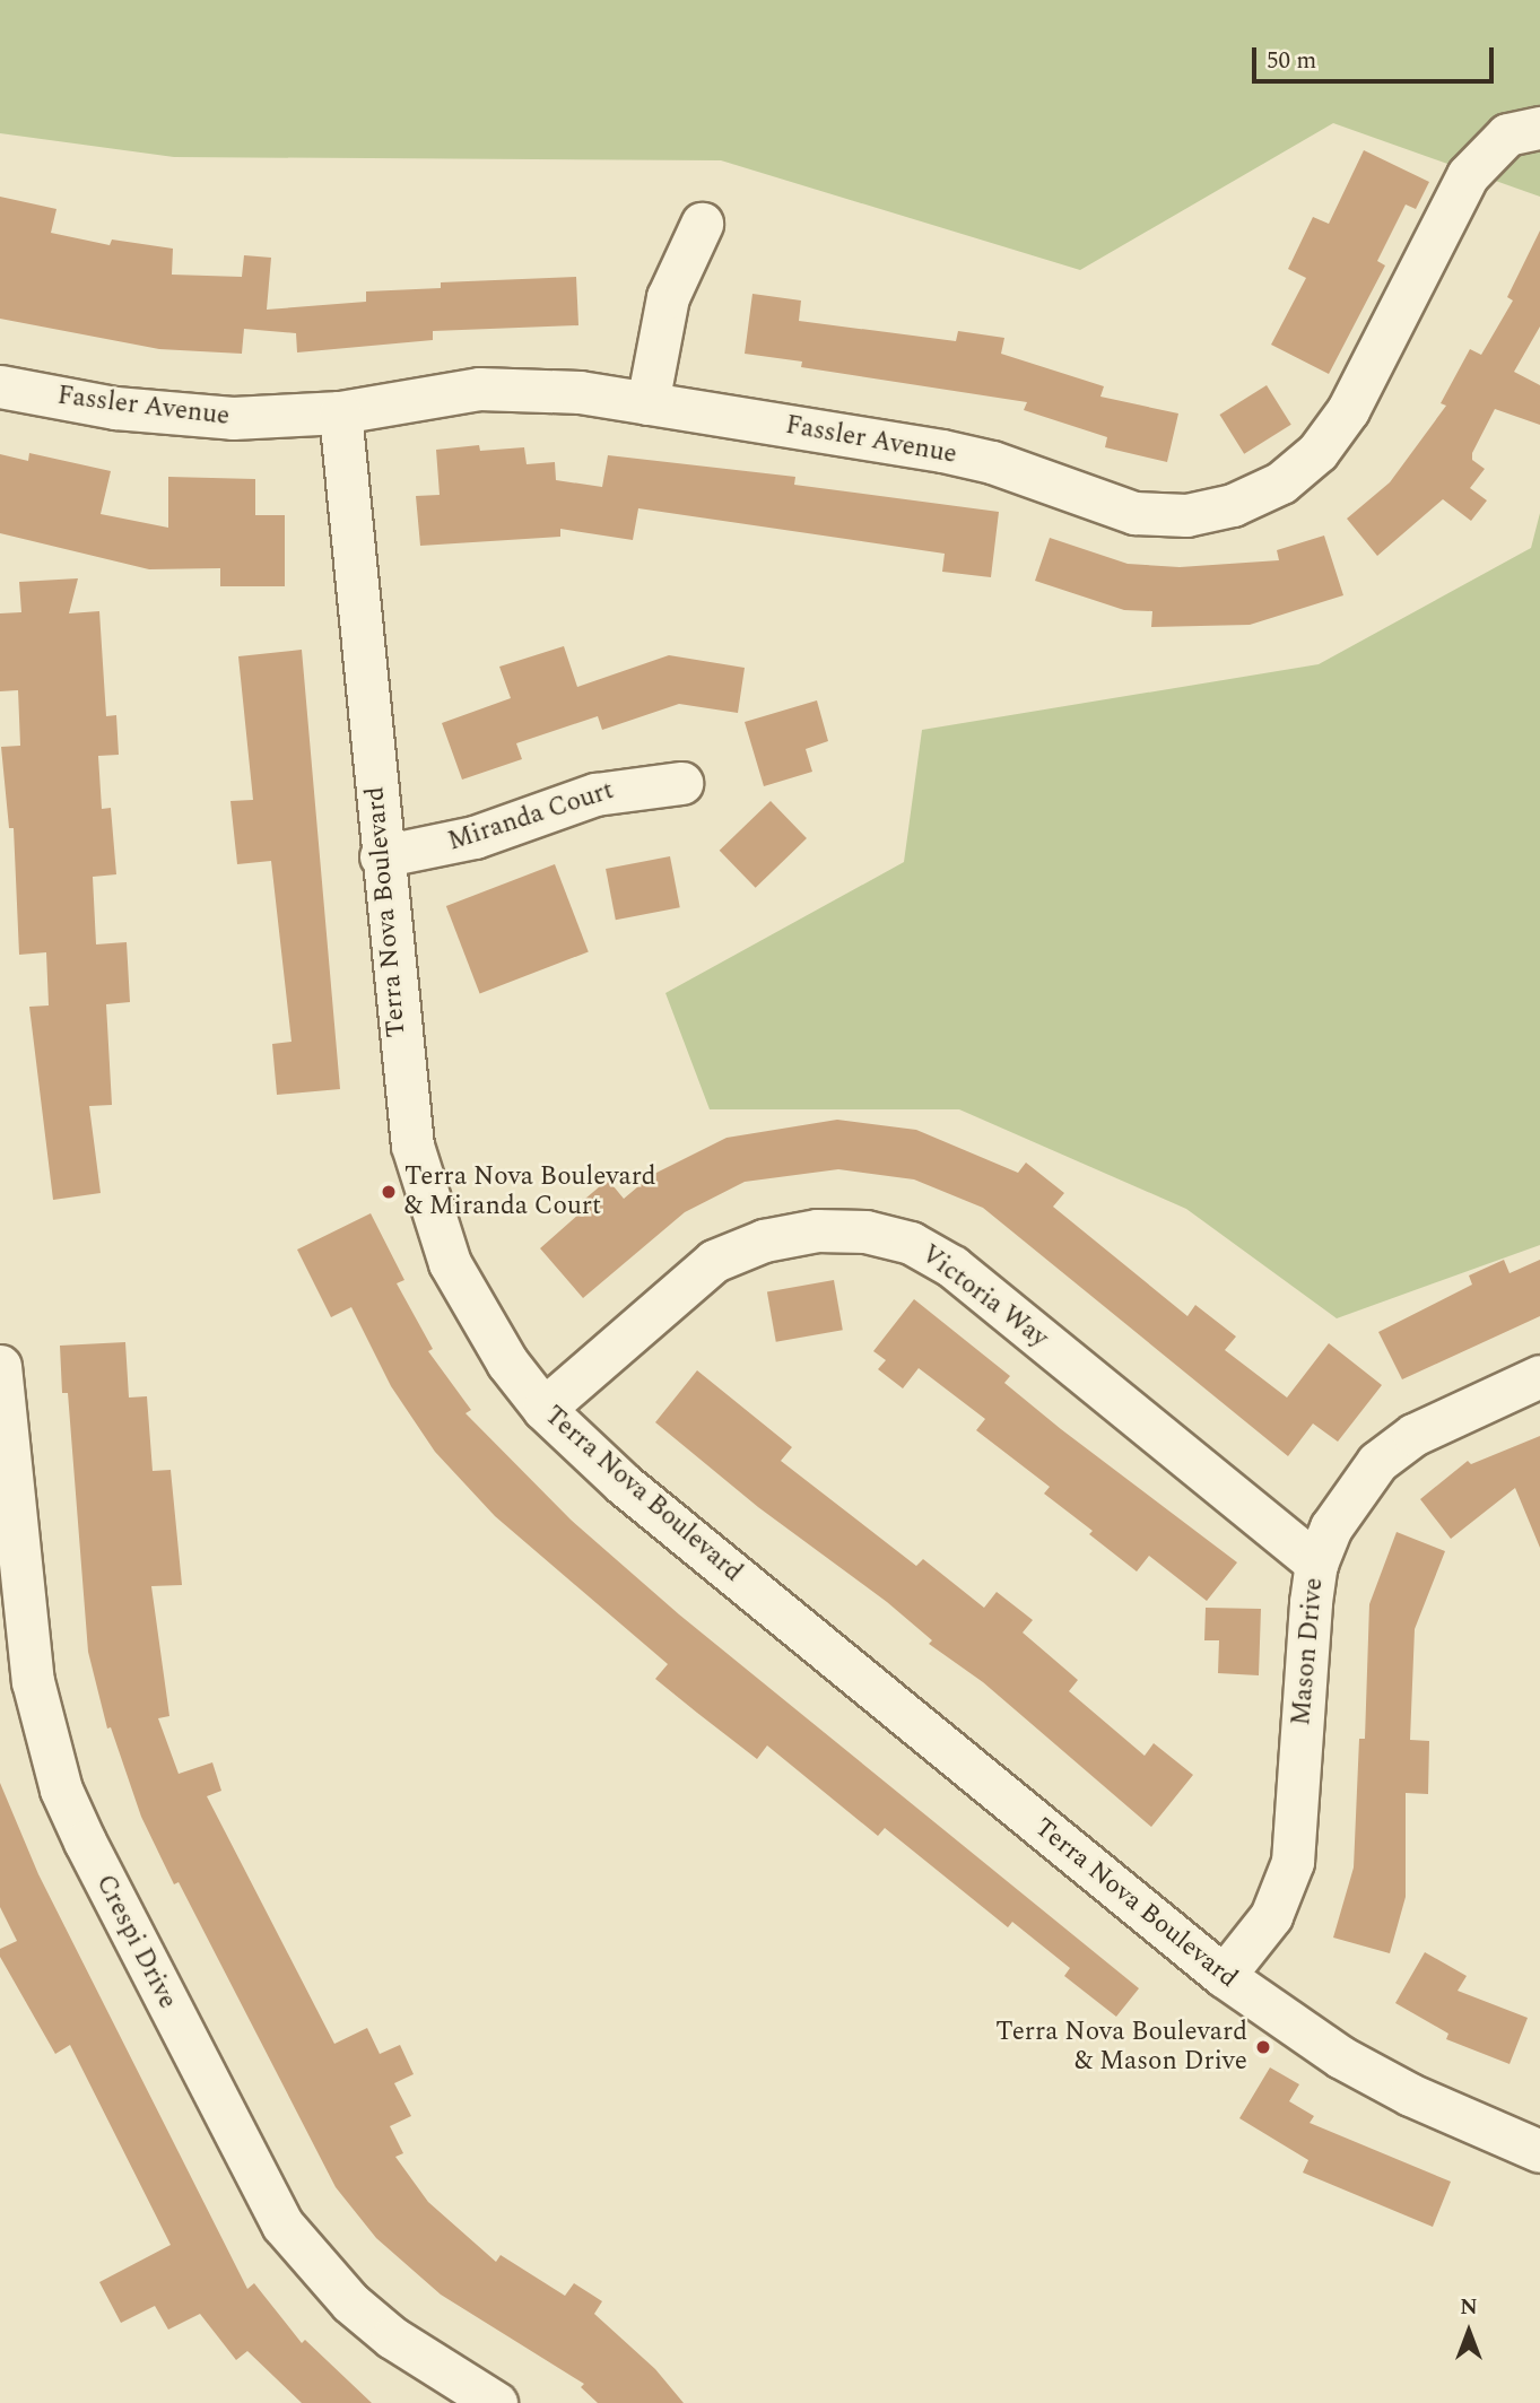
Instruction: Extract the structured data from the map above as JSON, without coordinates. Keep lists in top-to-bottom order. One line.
{"streets":{"street":["Fassler Avenue","Miranda Court","Terra Nova Boulevard","Victoria Way","Mason Drive","Crespi Drive"]},"crossings":[["Fassler Avenue","Terra Nova Boulevard"],["Miranda Court","Terra Nova Boulevard"],["Terra Nova Boulevard","Victoria Way"],["Terra Nova Boulevard","Mason Drive"],["Victoria Way","Mason Drive"]],"places":["Terra Nova Boulevard & Miranda Court","Terra Nova Boulevard & Mason Drive"],"scale_bar":"50 m","north":"top"}
